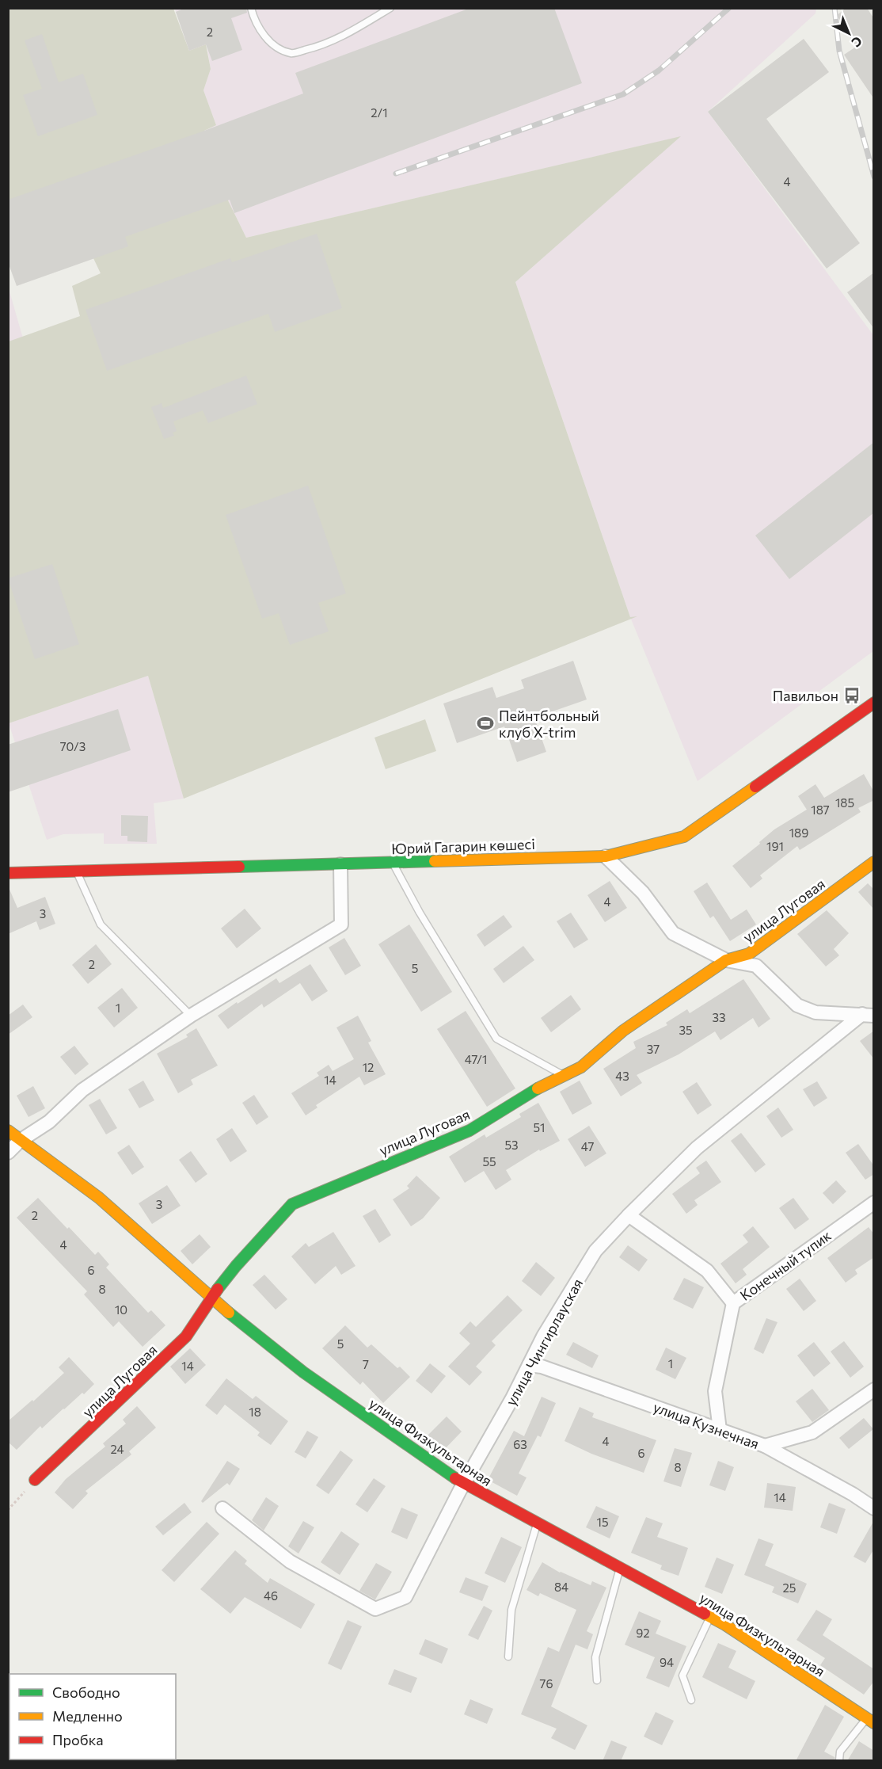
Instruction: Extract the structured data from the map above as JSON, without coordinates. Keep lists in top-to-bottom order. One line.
{"streets":{"street":["Юрий Гагарин көшесі","улица Луговая","Конечный тупик","улица Чингирлауская","улица Кузнечная","улица Физкультарная"]},"crossings":[["улица Луговая","улица Физкультарная"],["Конечный тупик","улица Кузнечная"],["улица Чингирлауская","улица Кузнечная"],["улица Чингирлауская","улица Физкультарная"]],"places":{"bus stop":["Павильон"],"sports":["Пейнтбольный клуб X-trim"]},"house_numbers":["2","2/1","4","70/3","185","187","189","191","4","3","2","5","1","33","35","37","47/1","12","43","14","51","53","47","55","3","2","4","6","8","10","5","1","7","14","18","4","63","24","6","8","14","15","84","25","46","92","94","76"],"legend":["Свободно","Медленно","Пробка"],"north":"bottom right"}
